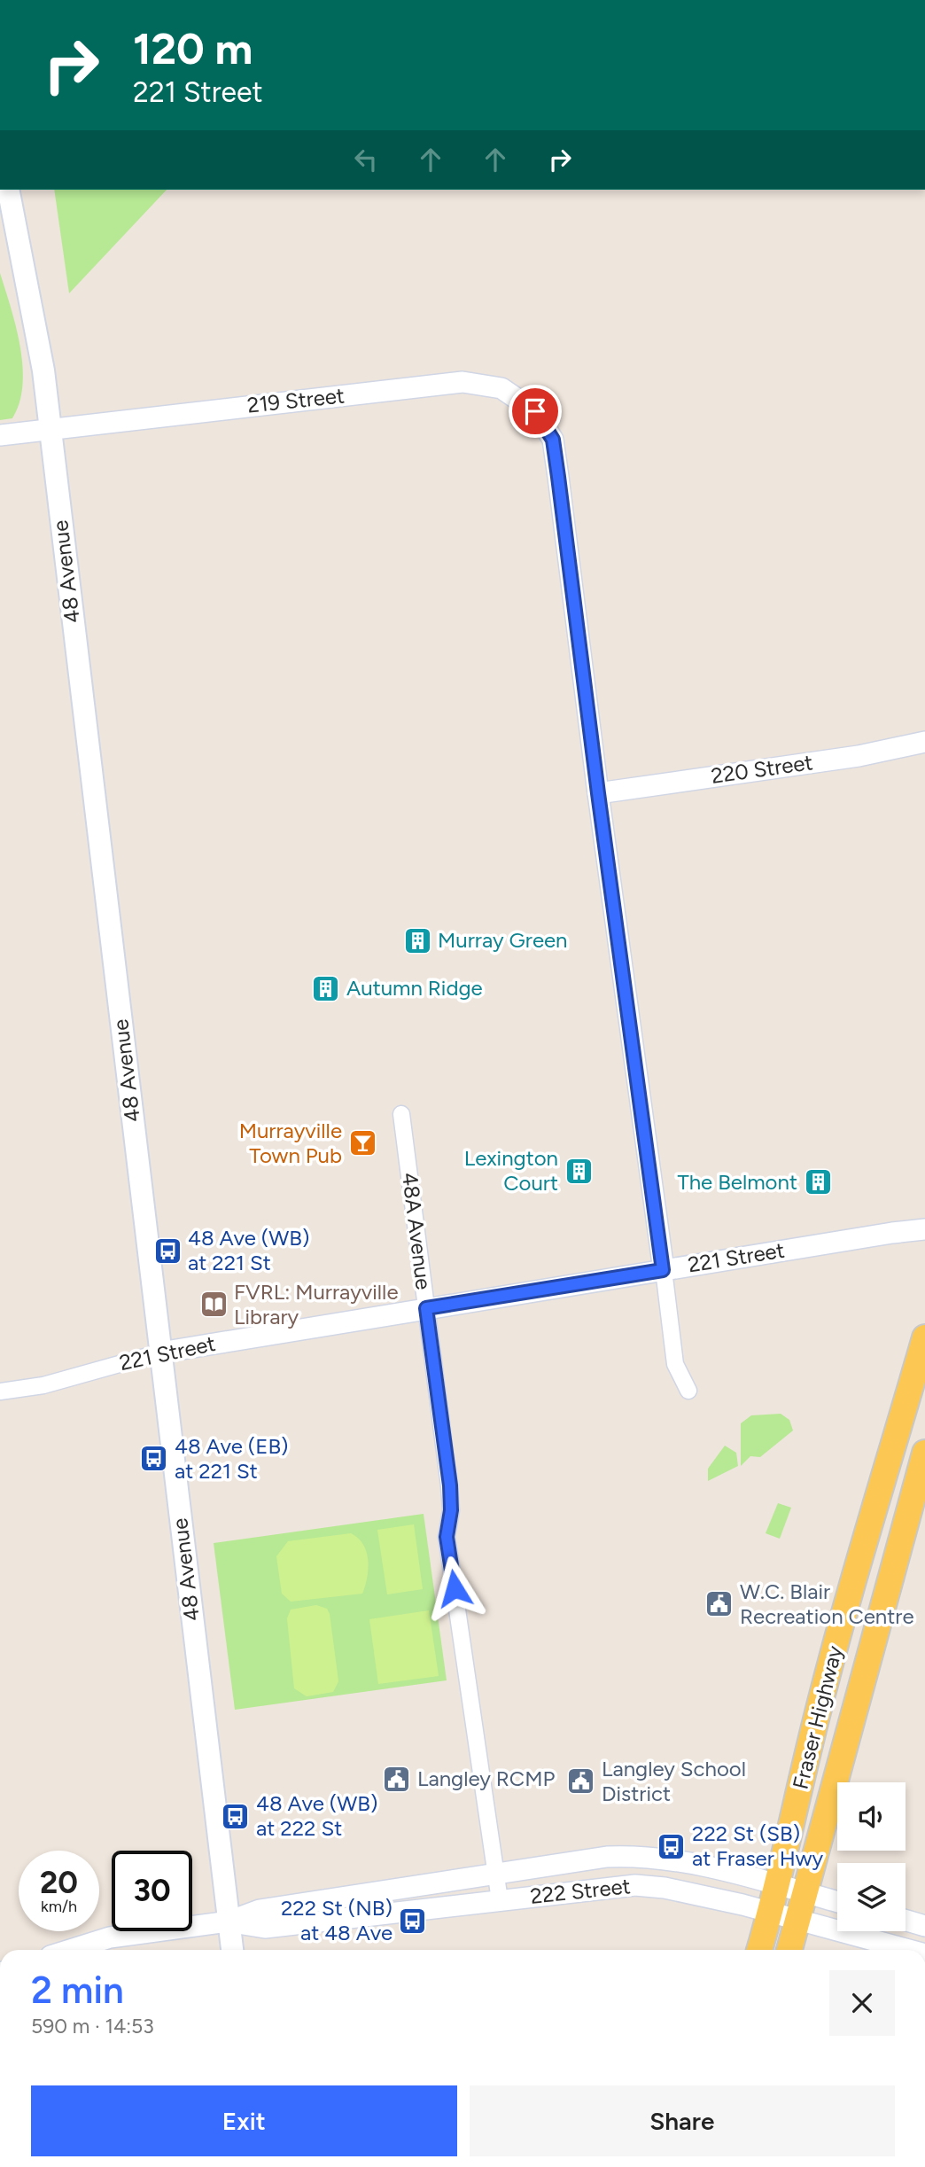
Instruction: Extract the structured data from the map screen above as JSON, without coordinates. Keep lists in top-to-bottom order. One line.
{"streets":{"main road":["48 Avenue","Fraser Highway"],"street":["219 Street","220 Street","48A Avenue","221 Street","222 Street"]},"crossings":[["219 Street","48 Avenue"],["219 Street","220 Street"],["48 Avenue","221 Street"],["48 Avenue","222 Street"],["48A Avenue","221 Street"],["48A Avenue","222 Street"],["Fraser Highway","222 Street"]],"places":{"building":["Murray Green","Autumn Ridge","Lexington Court","The Belmont"],"bar":["Murrayville Town Pub"],"bus stop":["48 Ave (WB) at 221 St","48 Ave (EB) at 221 St","48 Ave (WB) at 222 St","222 St (SB) at Fraser Hwy","222 St (NB) at 48 Ave"],"library":["FVRL: Murrayville Library"],"public building":["W.C. Blair Recreation Centre","Langley RCMP","Langley School District"]},"page":{"turn":["120 m","221 Street"],"speed":"20 km/h","limit":"30","heading":["2 min","590 m · 14:53"],"buttons":["Exit","Share"]}}
